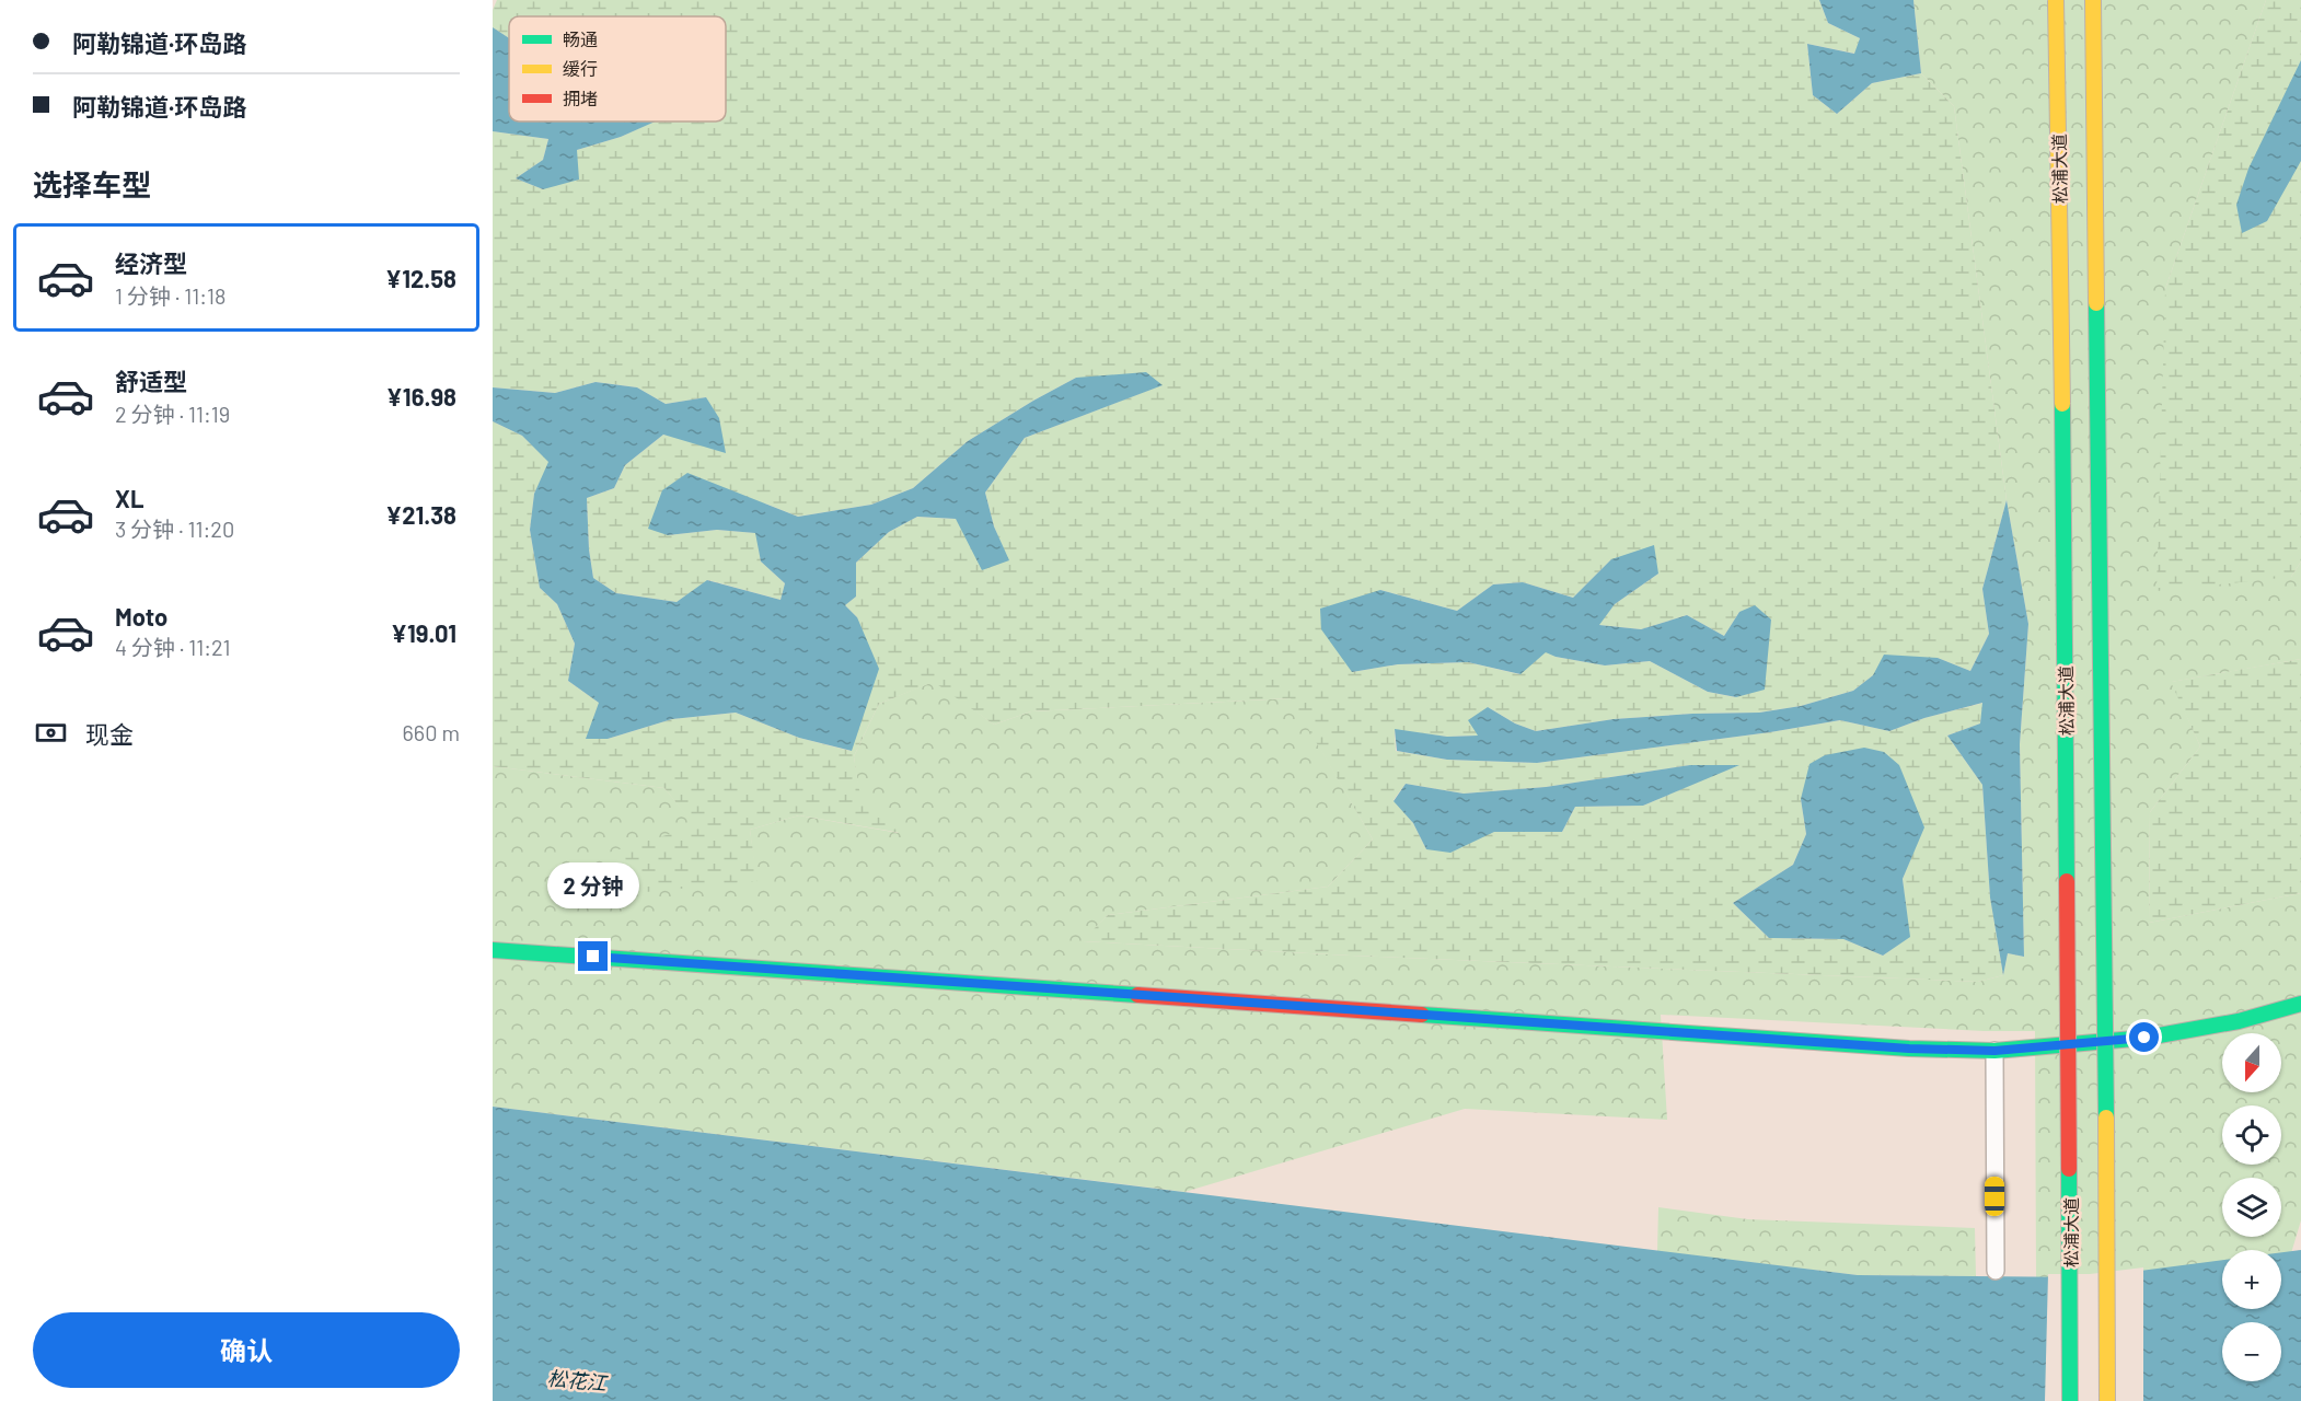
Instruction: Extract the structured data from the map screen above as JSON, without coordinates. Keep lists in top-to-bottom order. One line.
{"streets":{"main road":["松浦大道"]},"water":["松花江"],"legend":["畅通","缓行","拥堵"],"north":"bottom","page":{"banner":["阿勒锦道·环岛路","阿勒锦道·环岛路"],"heading":"选择车型","list":[{"name":"经济型","note":"1 分钟 · 11:18","value":"¥12.58"},{"name":"舒适型","note":"2 分钟 · 11:19","value":"¥16.98"},{"name":"XL","note":"3 分钟 · 11:20","value":"¥21.38"},{"name":"Moto","note":"4 分钟 · 11:21","value":"¥19.01"}],"pay":["现金","660 m"],"bubble":"2 分钟","map_buttons":["+","−"],"buttons":"确认"}}
